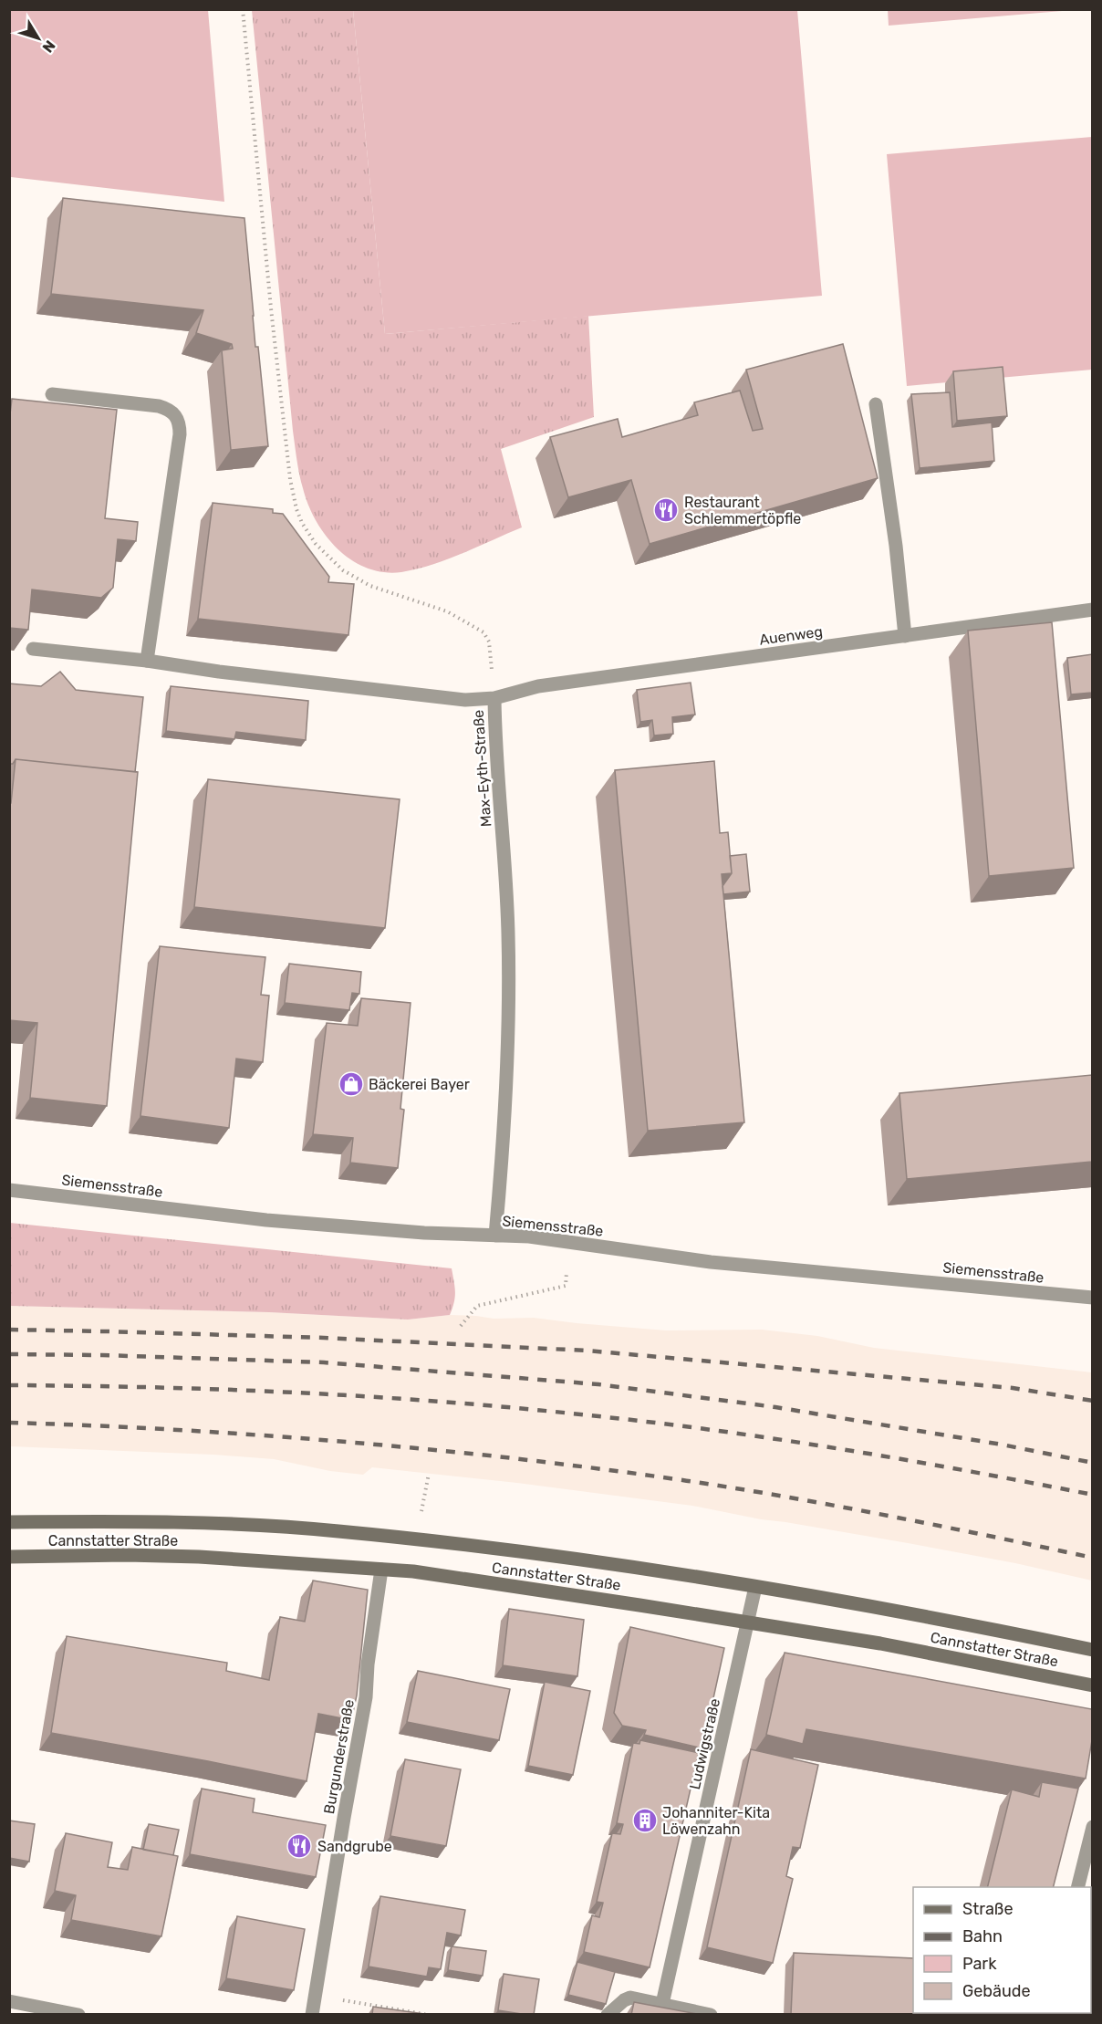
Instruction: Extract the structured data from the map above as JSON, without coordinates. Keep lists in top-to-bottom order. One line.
{"streets":{"main road":["Cannstatter Straße"],"street":["Auenweg","Max-Eyth-Straße","Siemensstraße","Ludwigstraße","Burgunderstraße"]},"crossings":[["Auenweg","Max-Eyth-Straße"],["Max-Eyth-Straße","Siemensstraße"],["Cannstatter Straße","Ludwigstraße"],["Cannstatter Straße","Burgunderstraße"]],"places":{"restaurant":["Restaurant Schlemmertöpfle","Sandgrube"],"shop":["Bäckerei Bayer"],"building":["Johanniter-Kita Löwenzahn"]},"legend":["Straße","Bahn","Park","Gebäude"],"north":"bottom right"}
